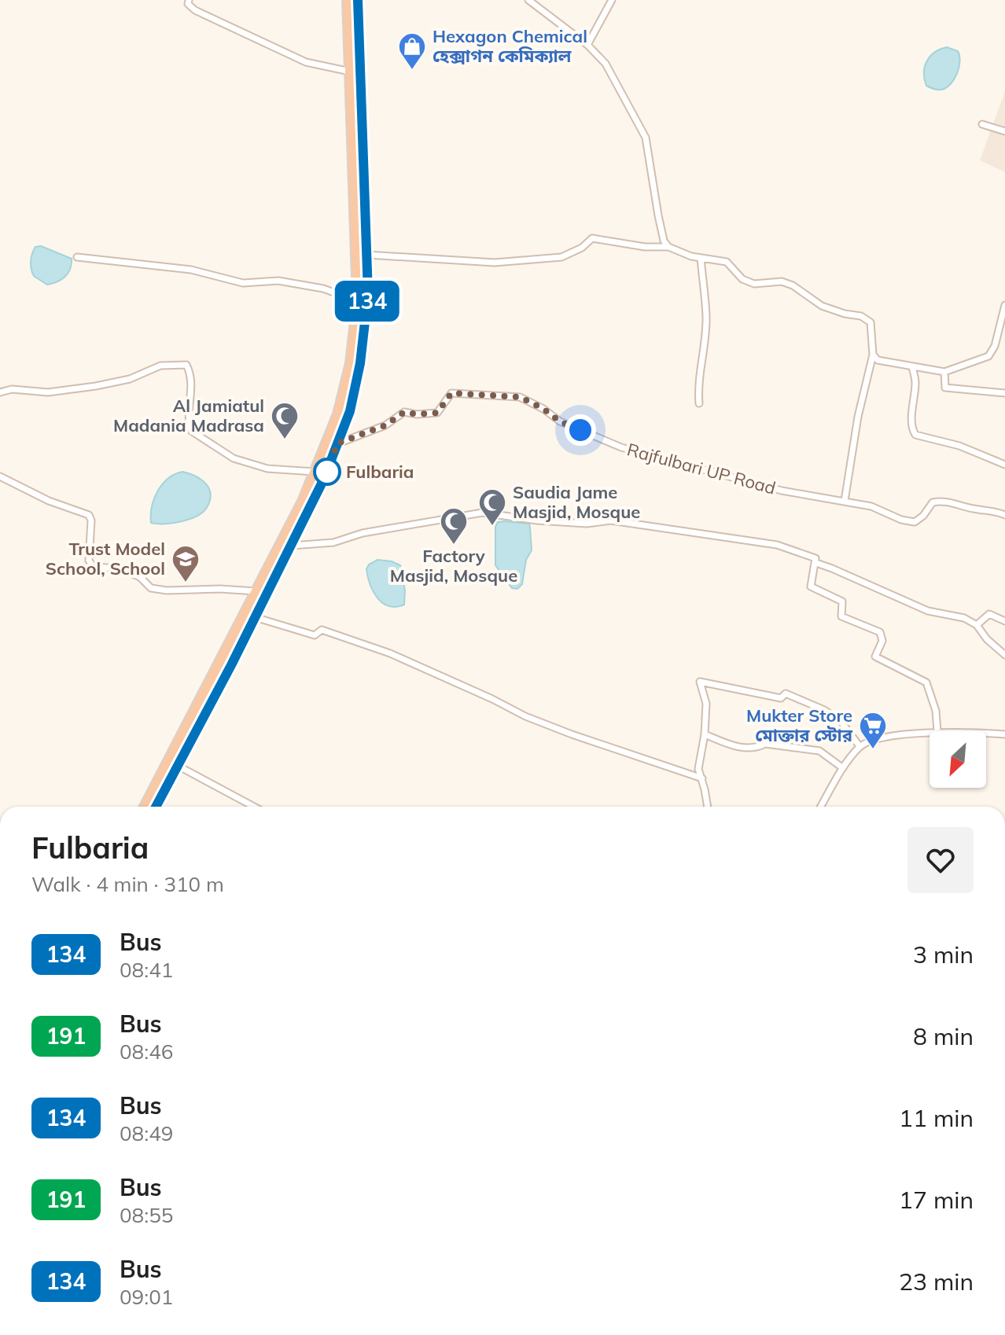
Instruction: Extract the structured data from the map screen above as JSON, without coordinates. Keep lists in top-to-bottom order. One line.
{"streets":{"street":["Rajfulbari UP Road"]},"places":{"shop":["Hexagon Chemical হেক্সাগন কেমিক্যাল"],"mosque":["Al Jamiatul Madania Madrasa","Saudia Jame Masjid, Mosque","Factory Masjid, Mosque"],"other":["Fulbaria"],"school or university":["Trust Model School, School"],"supermarket":["Mukter Store মোক্তার স্টোর"]},"lines":["bus line 134"],"north":"bottom left","page":{"on_map":"134","heading":["Fulbaria","Walk · 4 min · 310 m"],"list":[{"mark":"134","name":"Bus","note":"08:41","value":"3 min"},{"mark":"191","name":"Bus","note":"08:46","value":"8 min"},{"mark":"134","name":"Bus","note":"08:49","value":"11 min"},{"mark":"191","name":"Bus","note":"08:55","value":"17 min"},{"mark":"134","name":"Bus","note":"09:01","value":"23 min"}]}}
